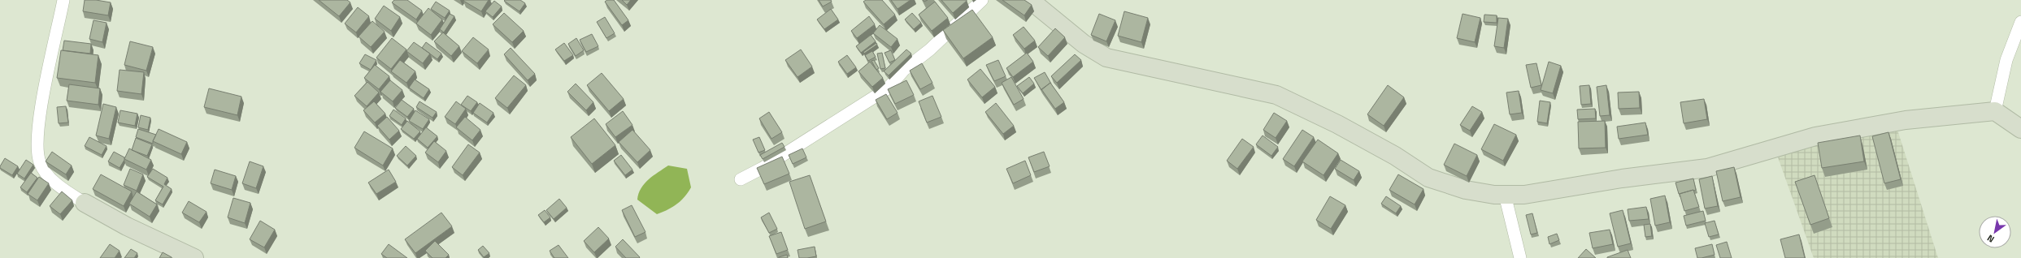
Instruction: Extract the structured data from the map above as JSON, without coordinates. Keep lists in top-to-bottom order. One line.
{"north":"bottom left"}
